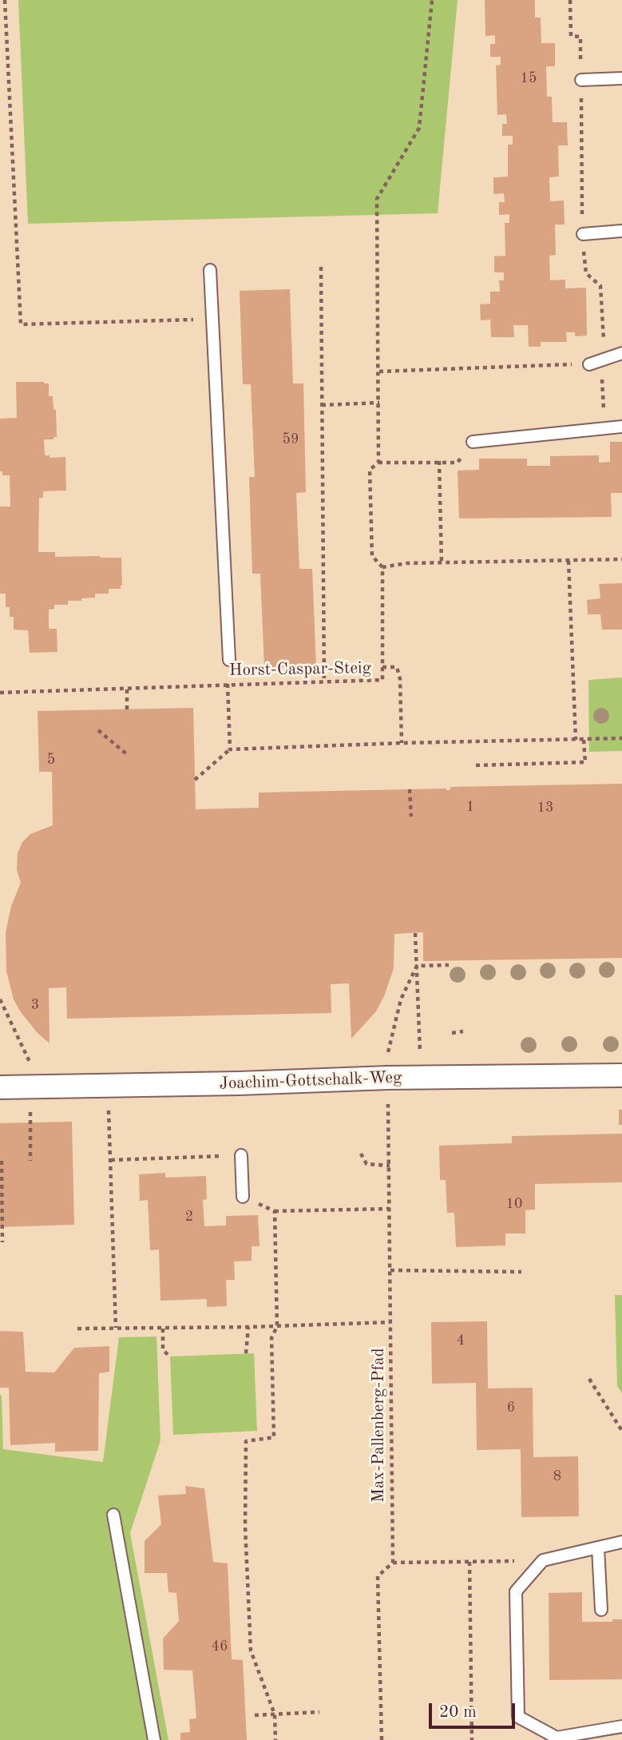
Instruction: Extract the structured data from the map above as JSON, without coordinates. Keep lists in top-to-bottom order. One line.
{"streets":{"street":["Joachim-Gottschalk-Weg"],"path":["Horst-Caspar-Steig","Max-Pallenberg-Pfad"]},"house_numbers":["15","59","5","1","13","3","10","2","4","6","8","46"],"scale_bar":"20 m"}
